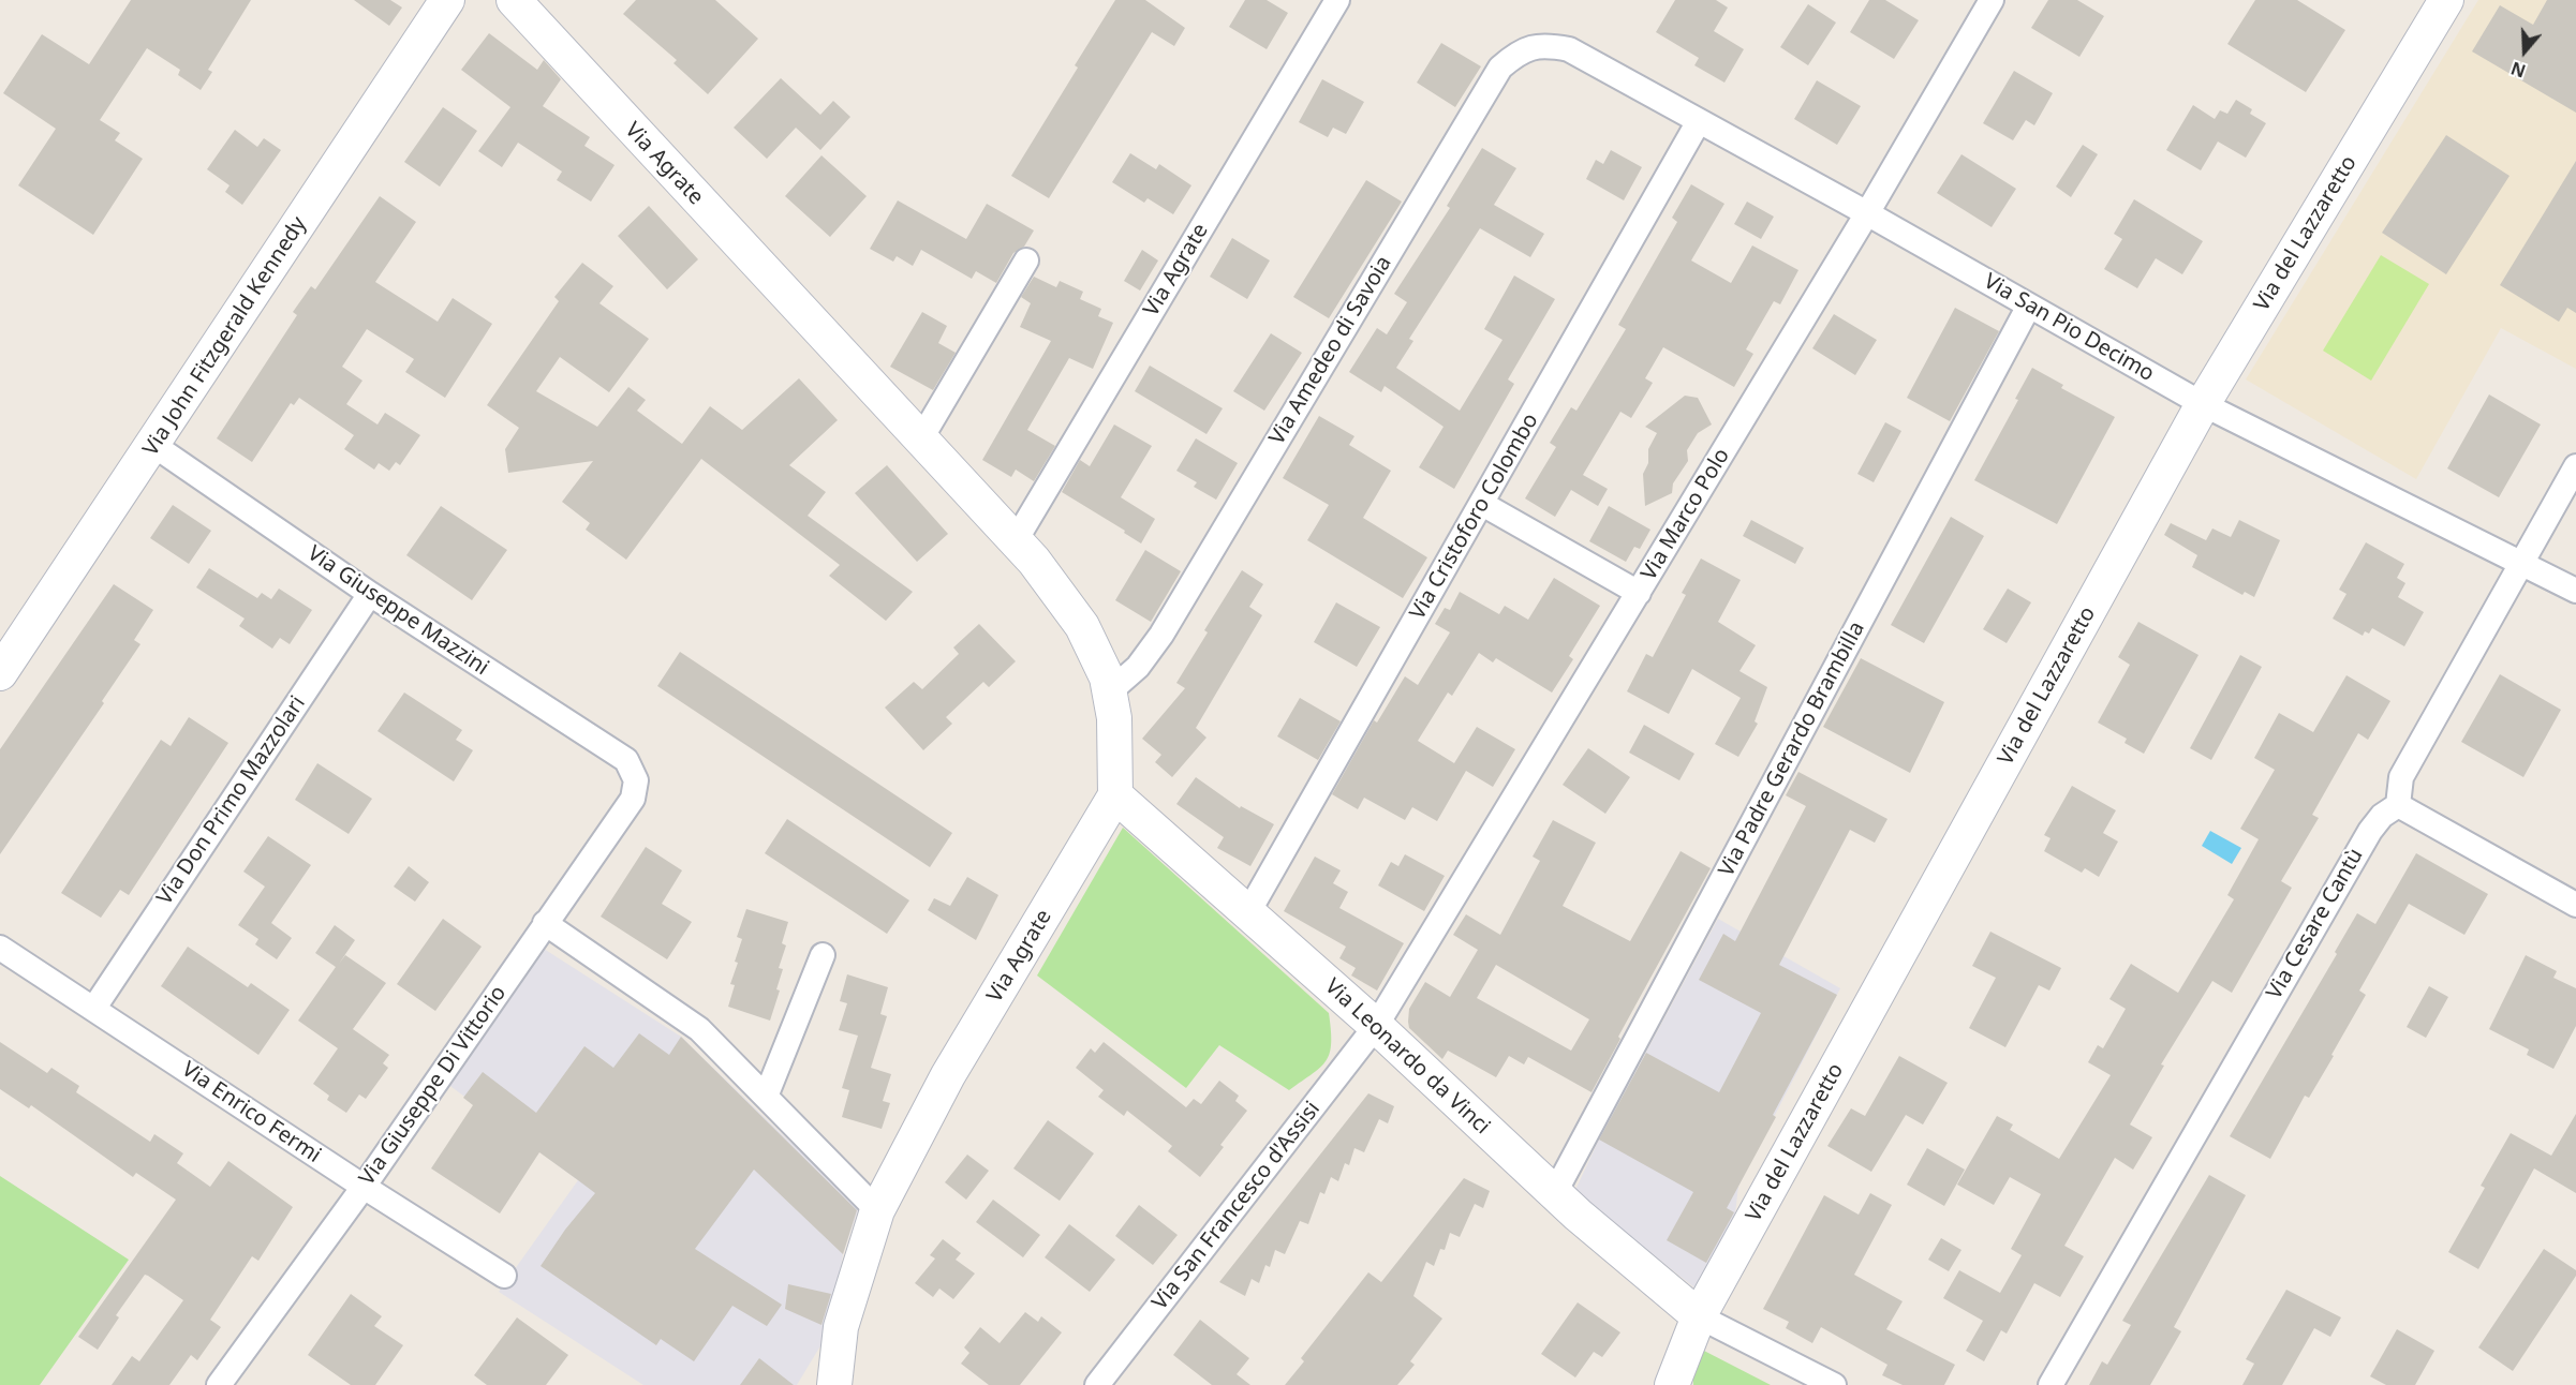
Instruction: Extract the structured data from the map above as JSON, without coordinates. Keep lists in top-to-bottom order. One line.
{"streets":{"street":["Via Agrate","Via del Lazzaretto","Via San Pio Decimo","Via John Fitzgerald Kennedy","Via Amedeo di Savoia","Via Marco Polo","Via Cristoforo Colombo","Via Giuseppe Mazzini","Via Padre Gerardo Brambilla","Via Don Primo Mazzolari","Via Cesare Cantù","Via Leonardo da Vinci","Via Giuseppe Di Vittorio","Via Enrico Fermi","Via San Francesco d'Assisi"]},"crossings":[["Via Agrate","Via Amedeo di Savoia"],["Via Agrate","Via Leonardo da Vinci"],["Via del Lazzaretto","Via San Pio Decimo"],["Via del Lazzaretto","Via Leonardo da Vinci"],["Via San Pio Decimo","Via Amedeo di Savoia"],["Via San Pio Decimo","Via Marco Polo"],["Via San Pio Decimo","Via Cristoforo Colombo"],["Via San Pio Decimo","Via Padre Gerardo Brambilla"],["Via John Fitzgerald Kennedy","Via Giuseppe Mazzini"],["Via Marco Polo","Via Leonardo da Vinci"],["Via Marco Polo","Via San Francesco d'Assisi"],["Via Cristoforo Colombo","Via Leonardo da Vinci"],["Via Giuseppe Mazzini","Via Don Primo Mazzolari"],["Via Giuseppe Mazzini","Via Giuseppe Di Vittorio"],["Via Padre Gerardo Brambilla","Via Leonardo da Vinci"],["Via Don Primo Mazzolari","Via Enrico Fermi"],["Via Leonardo da Vinci","Via San Francesco d'Assisi"],["Via Giuseppe Di Vittorio","Via Enrico Fermi"]],"north":"bottom"}
